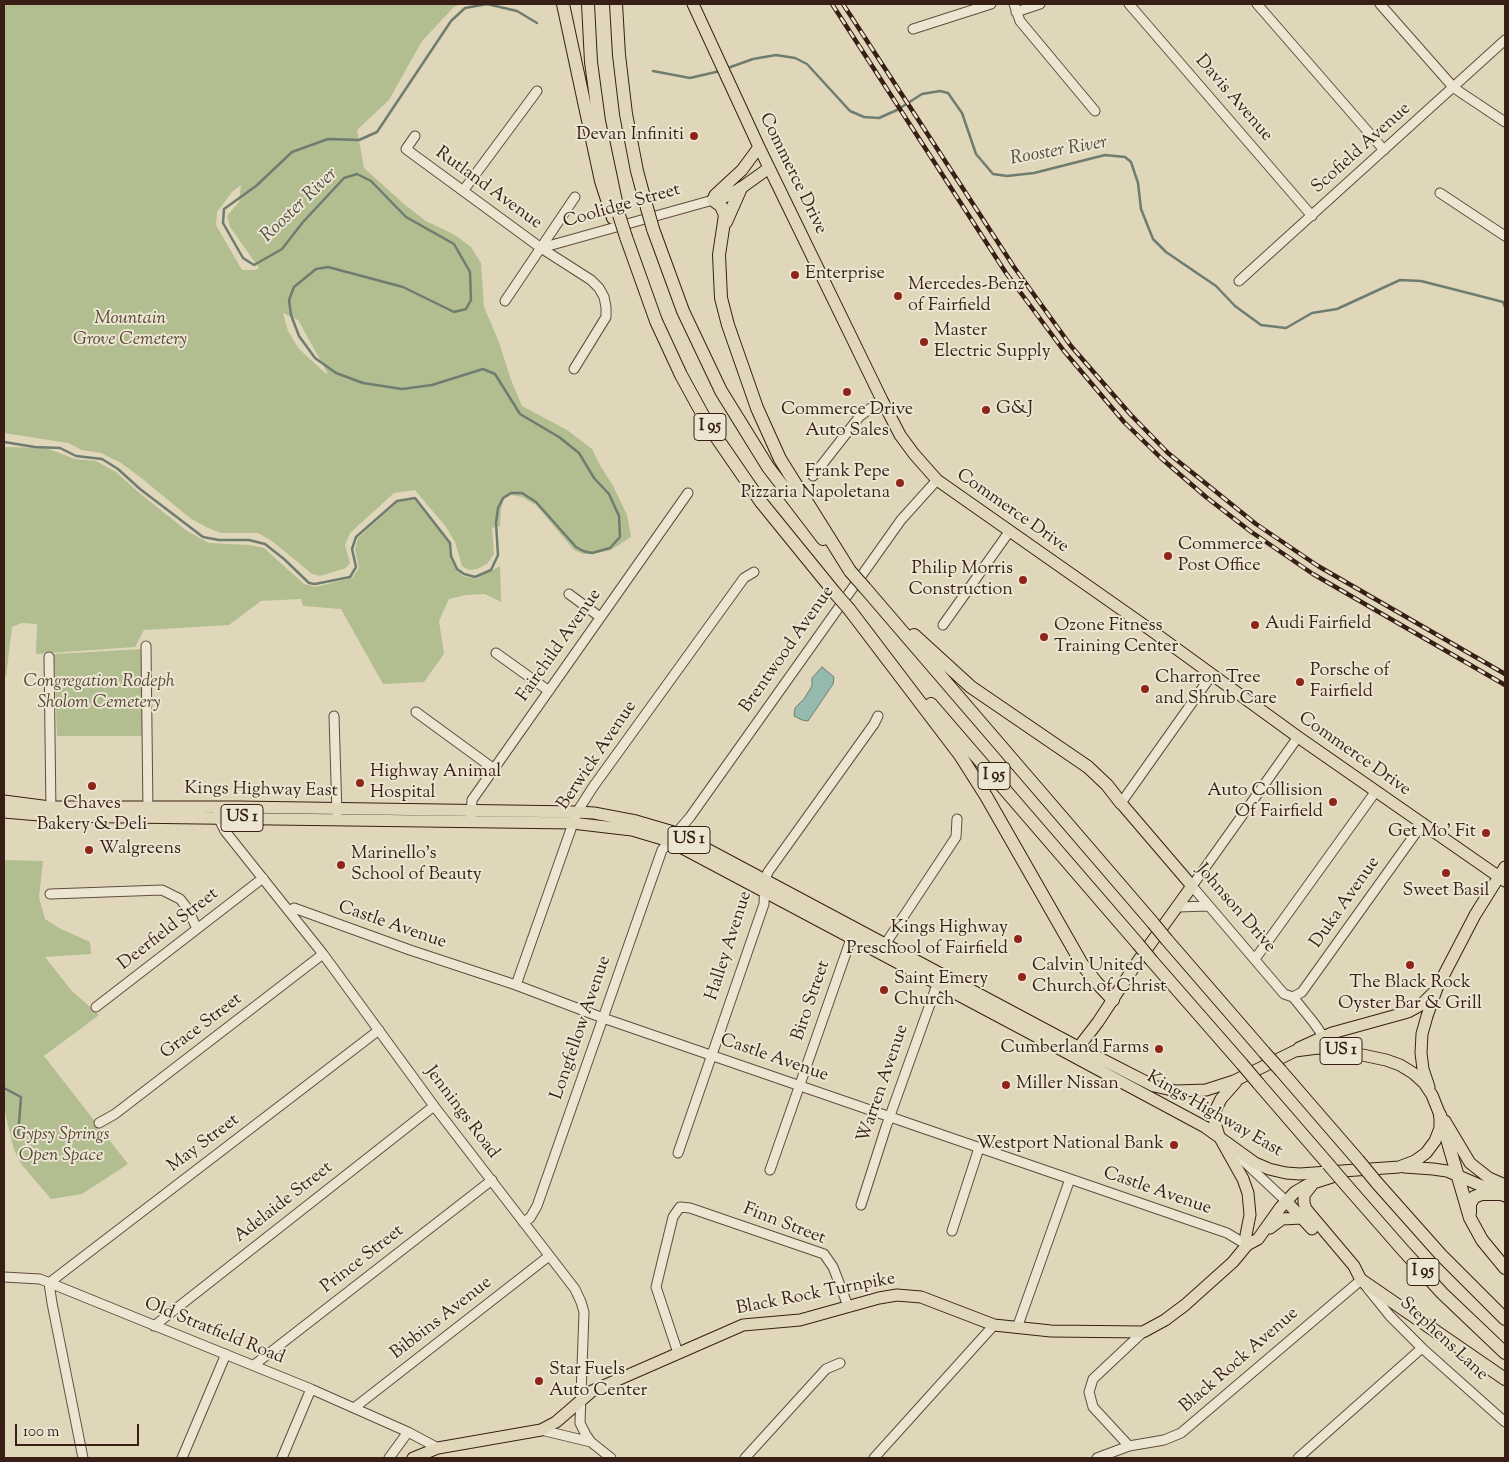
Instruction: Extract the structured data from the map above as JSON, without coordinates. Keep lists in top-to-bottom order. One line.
{"streets":{"highway":["I 95"],"main road":["Commerce Drive","Coolidge Street","Kings Highway East","US 1","Johnson Drive","Black Rock Turnpike","Stephens Lane"],"street":["Davis Avenue","Scofield Avenue","Rutland Avenue","Fairchild Avenue","Brentwood Avenue","Berwick Avenue","Duka Avenue","Castle Avenue","Deerfield Street","Halley Avenue","Biro Street","Grace Street","Longfellow Avenue","Warren Avenue","Jennings Road","May Street","Adelaide Street","Finn Street","Prince Street","Bibbins Avenue","Old Stratfield Road","Black Rock Avenue"]},"crossings":[["Davis Avenue","Scofield Avenue"],["Commerce Drive","Coolidge Street"],["Commerce Drive","Brentwood Avenue"],["Commerce Drive","Duka Avenue"],["Rutland Avenue","Coolidge Street"],["I 95","Kings Highway East"],["I 95","Black Rock Turnpike"],["Fairchild Avenue","Kings Highway East"],["Brentwood Avenue","Kings Highway East"],["Brentwood Avenue","Longfellow Avenue"],["Berwick Avenue","Kings Highway East"],["Berwick Avenue","Castle Avenue"],["Kings Highway East","US 1"],["Kings Highway East","Halley Avenue"],["Kings Highway East","Biro Street"],["Kings Highway East","Longfellow Avenue"],["Kings Highway East","Warren Avenue"],["Kings Highway East","Jennings Road"],["Kings Highway East","Black Rock Turnpike"],["Kings Highway East","Stephens Lane"],["Duka Avenue","Johnson Drive"],["Castle Avenue","Halley Avenue"],["Castle Avenue","Biro Street"],["Castle Avenue","Longfellow Avenue"],["Castle Avenue","Warren Avenue"],["Castle Avenue","Jennings Road"],["Castle Avenue","Black Rock Turnpike"],["Deerfield Street","Jennings Road"],["Grace Street","Jennings Road"],["Longfellow Avenue","Jennings Road"],["Jennings Road","May Street"],["Jennings Road","Adelaide Street"],["Jennings Road","Prince Street"],["Jennings Road","Black Rock Turnpike"],["Jennings Road","Bibbins Avenue"],["May Street","Old Stratfield Road"],["Adelaide Street","Old Stratfield Road"],["Finn Street","Black Rock Turnpike"],["Prince Street","Old Stratfield Road"],["Black Rock Turnpike","Old Stratfield Road"],["Black Rock Turnpike","Stephens Lane"],["Bibbins Avenue","Old Stratfield Road"],["Stephens Lane","Black Rock Avenue"]],"water":["Rooster River"],"parks":["Mountain Grove Cemetery","Congregation Rodeph Sholom Cemetery","Gypsy Springs Open Space"],"places":["Devan Infiniti","Enterprise","Mercedes-Benz of Fairfield","Master Electric Supply","Commerce Drive Auto Sales","G&J","Frank Pepe Pizzaria Napoletana","Commerce Post Office","Philip Morris Construction","Audi Fairfield","Ozone Fitness Training Center","Porsche of Fairfield","Charron Tree and Shrub Care","Highway Animal Hospital","Chaves Bakery & Deli","Auto Collision Of Fairfield","Get Mo' Fit","Walgreens","Marinello's School of Beauty","Sweet Basil","Kings Highway Preschool of Fairfield","The Black Rock Oyster Bar & Grill","Calvin United Church of Christ","Saint Emery Church","Cumberland Farms","Miller Nissan","Westport National Bank","Star Fuels Auto Center"],"scale_bar":"100 m"}
